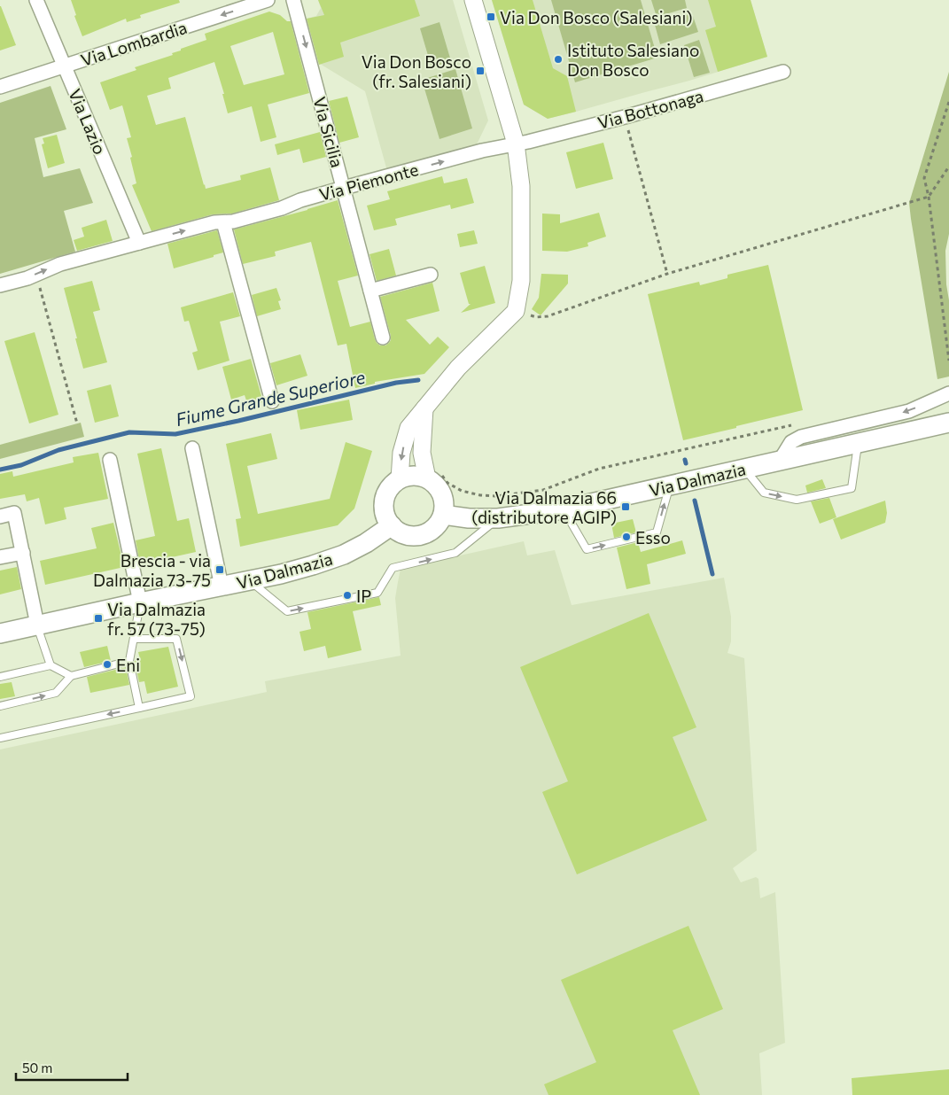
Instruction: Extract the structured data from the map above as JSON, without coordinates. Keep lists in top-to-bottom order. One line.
{"streets":{"main road":["Via Dalmazia"],"street":["Via Lombardia","Via Bottonaga","Via Lazio","Via Sicilia","Via Piemonte"]},"crossings":[["Via Lombardia","Via Lazio"],["Via Bottonaga","Via Piemonte"],["Via Lazio","Via Piemonte"],["Via Sicilia","Via Piemonte"]],"one_way":["Via Lombardia","Via Sicilia","Via Piemonte"],"water":["Fiume Grande Superiore"],"places":{"transit":["Via Don Bosco (Salesiani)","Via Don Bosco (fr. Salesiani)","Via Dalmazia 66 (distributore AGIP)","Brescia - via Dalmazia 73-75","Via Dalmazia fr. 57 (73-75)"],"other":["Istituto Salesiano Don Bosco","Esso","IP","Eni"]},"scale_bar":"50 m"}
